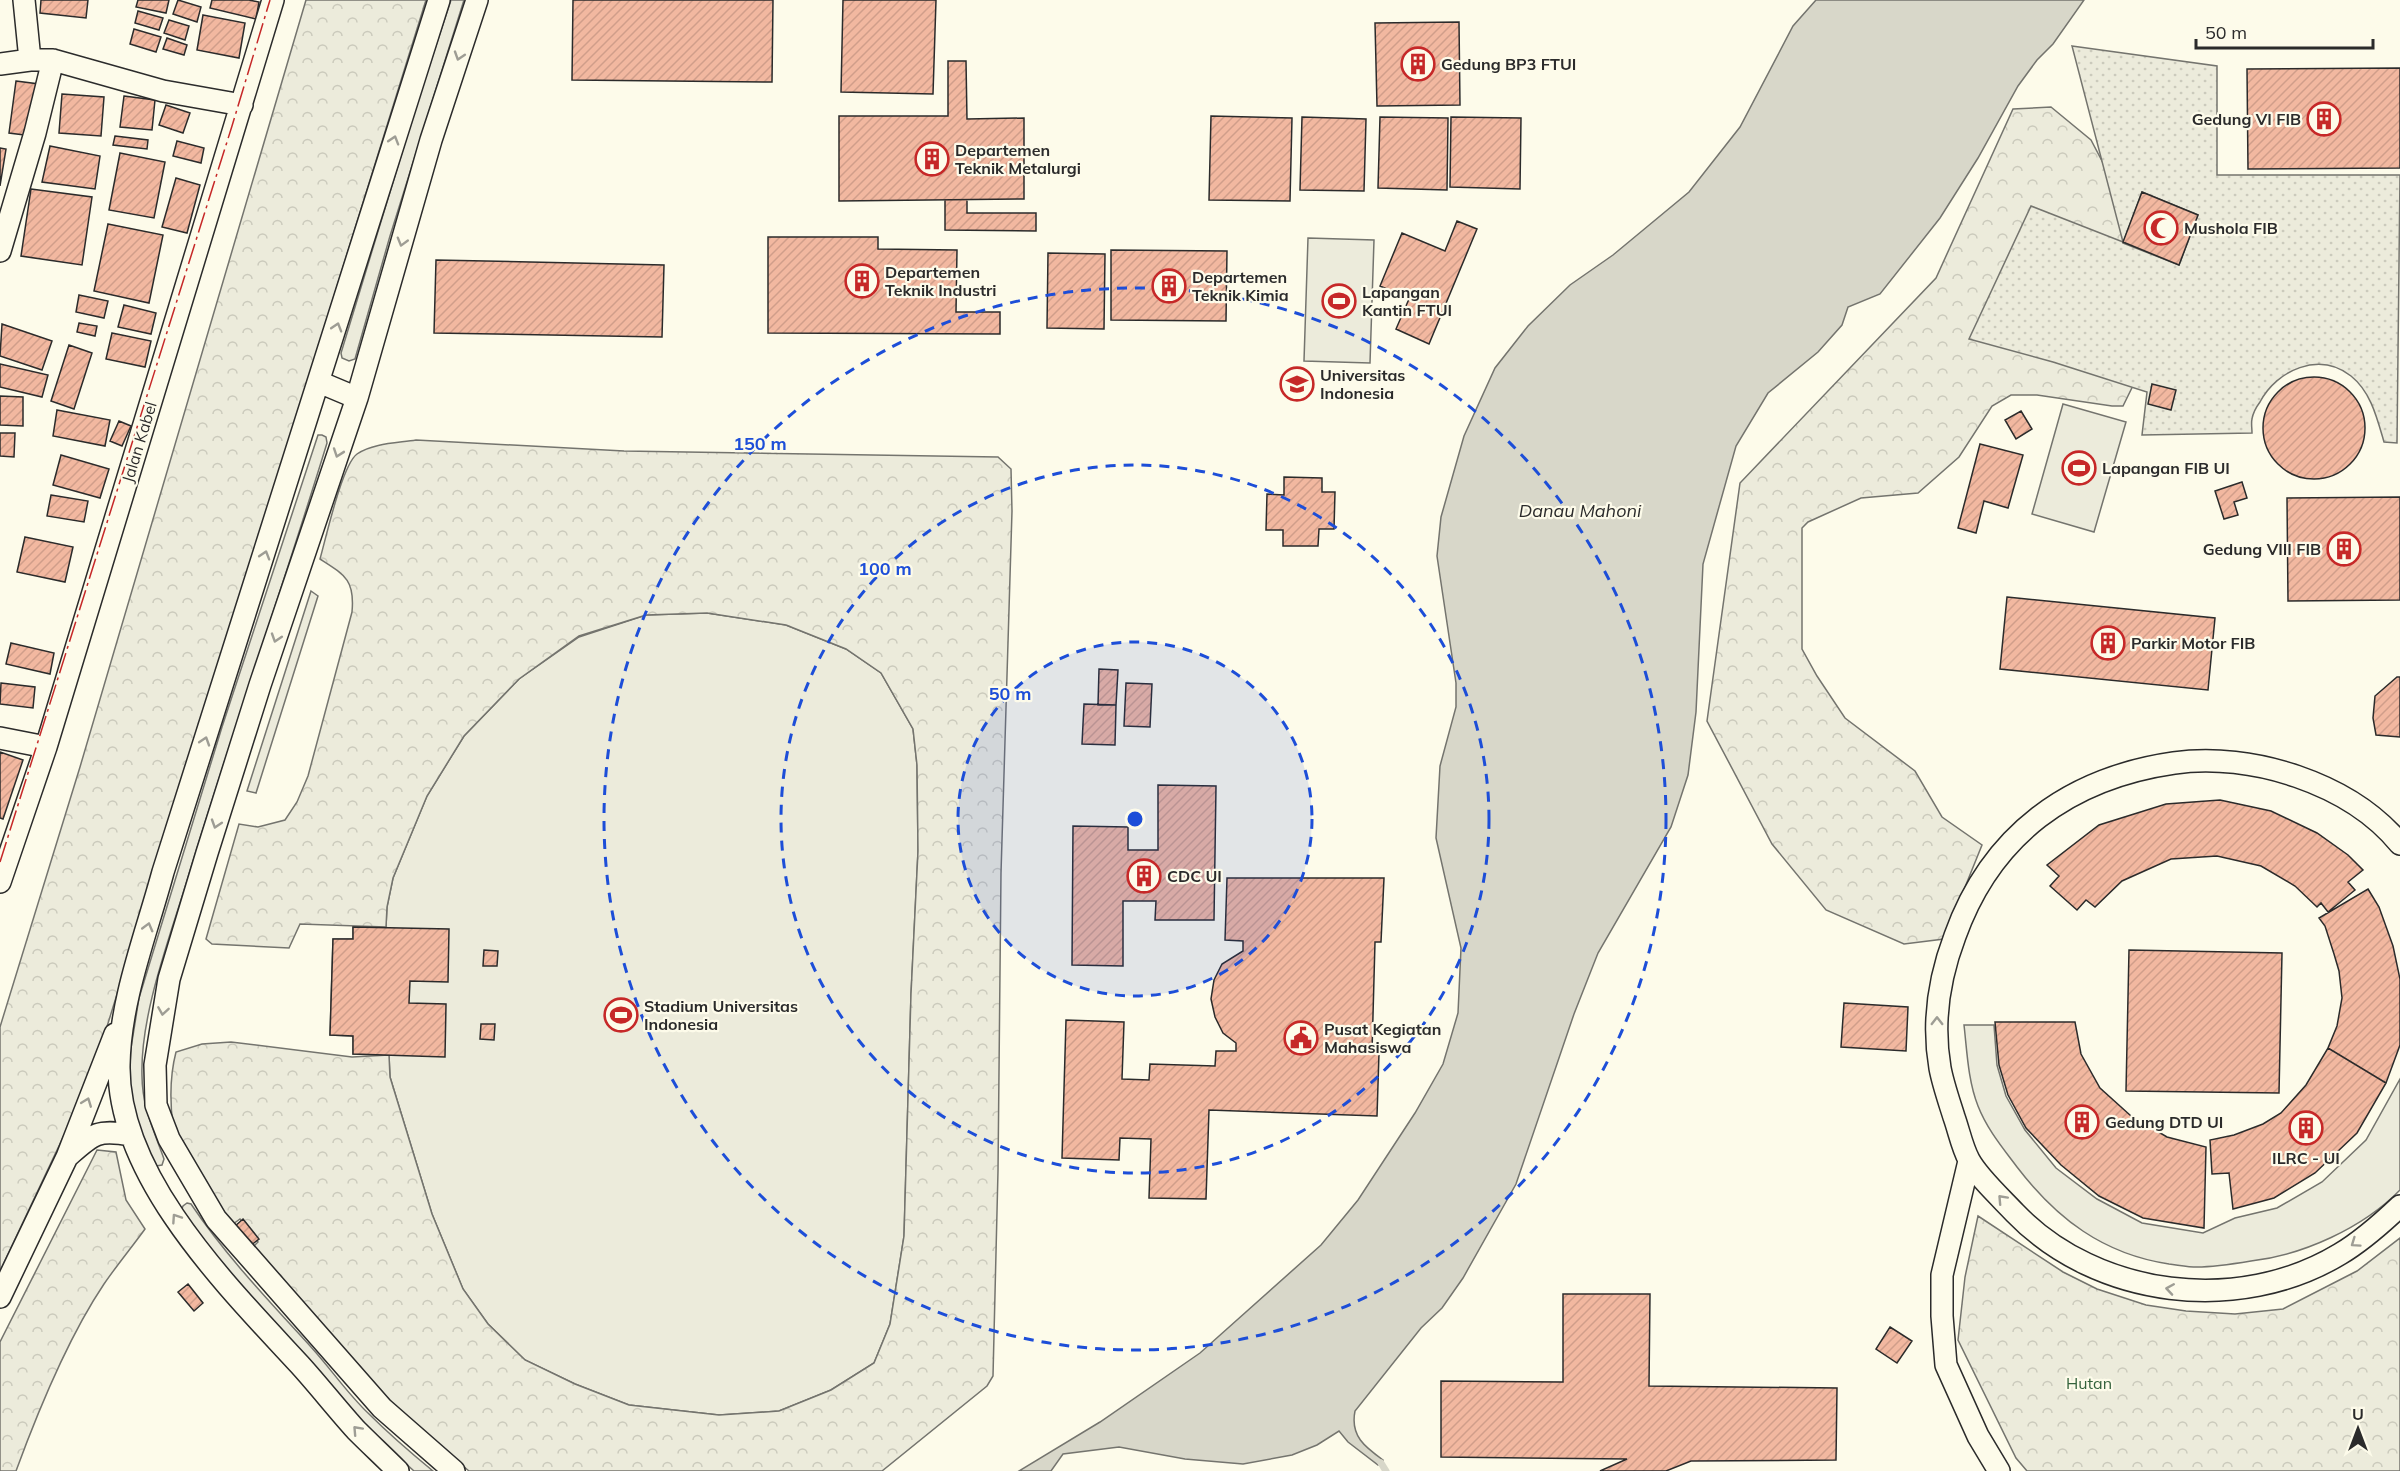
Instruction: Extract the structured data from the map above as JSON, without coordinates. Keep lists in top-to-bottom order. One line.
{"streets":{"street":["Jalan Kabel"]},"water":["Danau Mahoni"],"parks":["Hutan"],"places":{"building":["Gedung BP3 FTUI","Gedung VI FIB","Departemen Teknik Metalurgi","Departemen Teknik Industri","Departemen Teknik Kimia","Gedung VIII FIB","Parkir Motor FIB","CDC UI","Gedung DTD UI","ILRC - UI"],"mosque":["Mushola FIB"],"sports":["Lapangan Kantin FTUI","Lapangan FIB UI","Stadium Universitas Indonesia"],"school or university":["Universitas Indonesia"],"public building":["Pusat Kegiatan Mahasiswa"]},"scale_bar":"50 m","north":"top","rings":["150 m","100 m","50 m"]}
